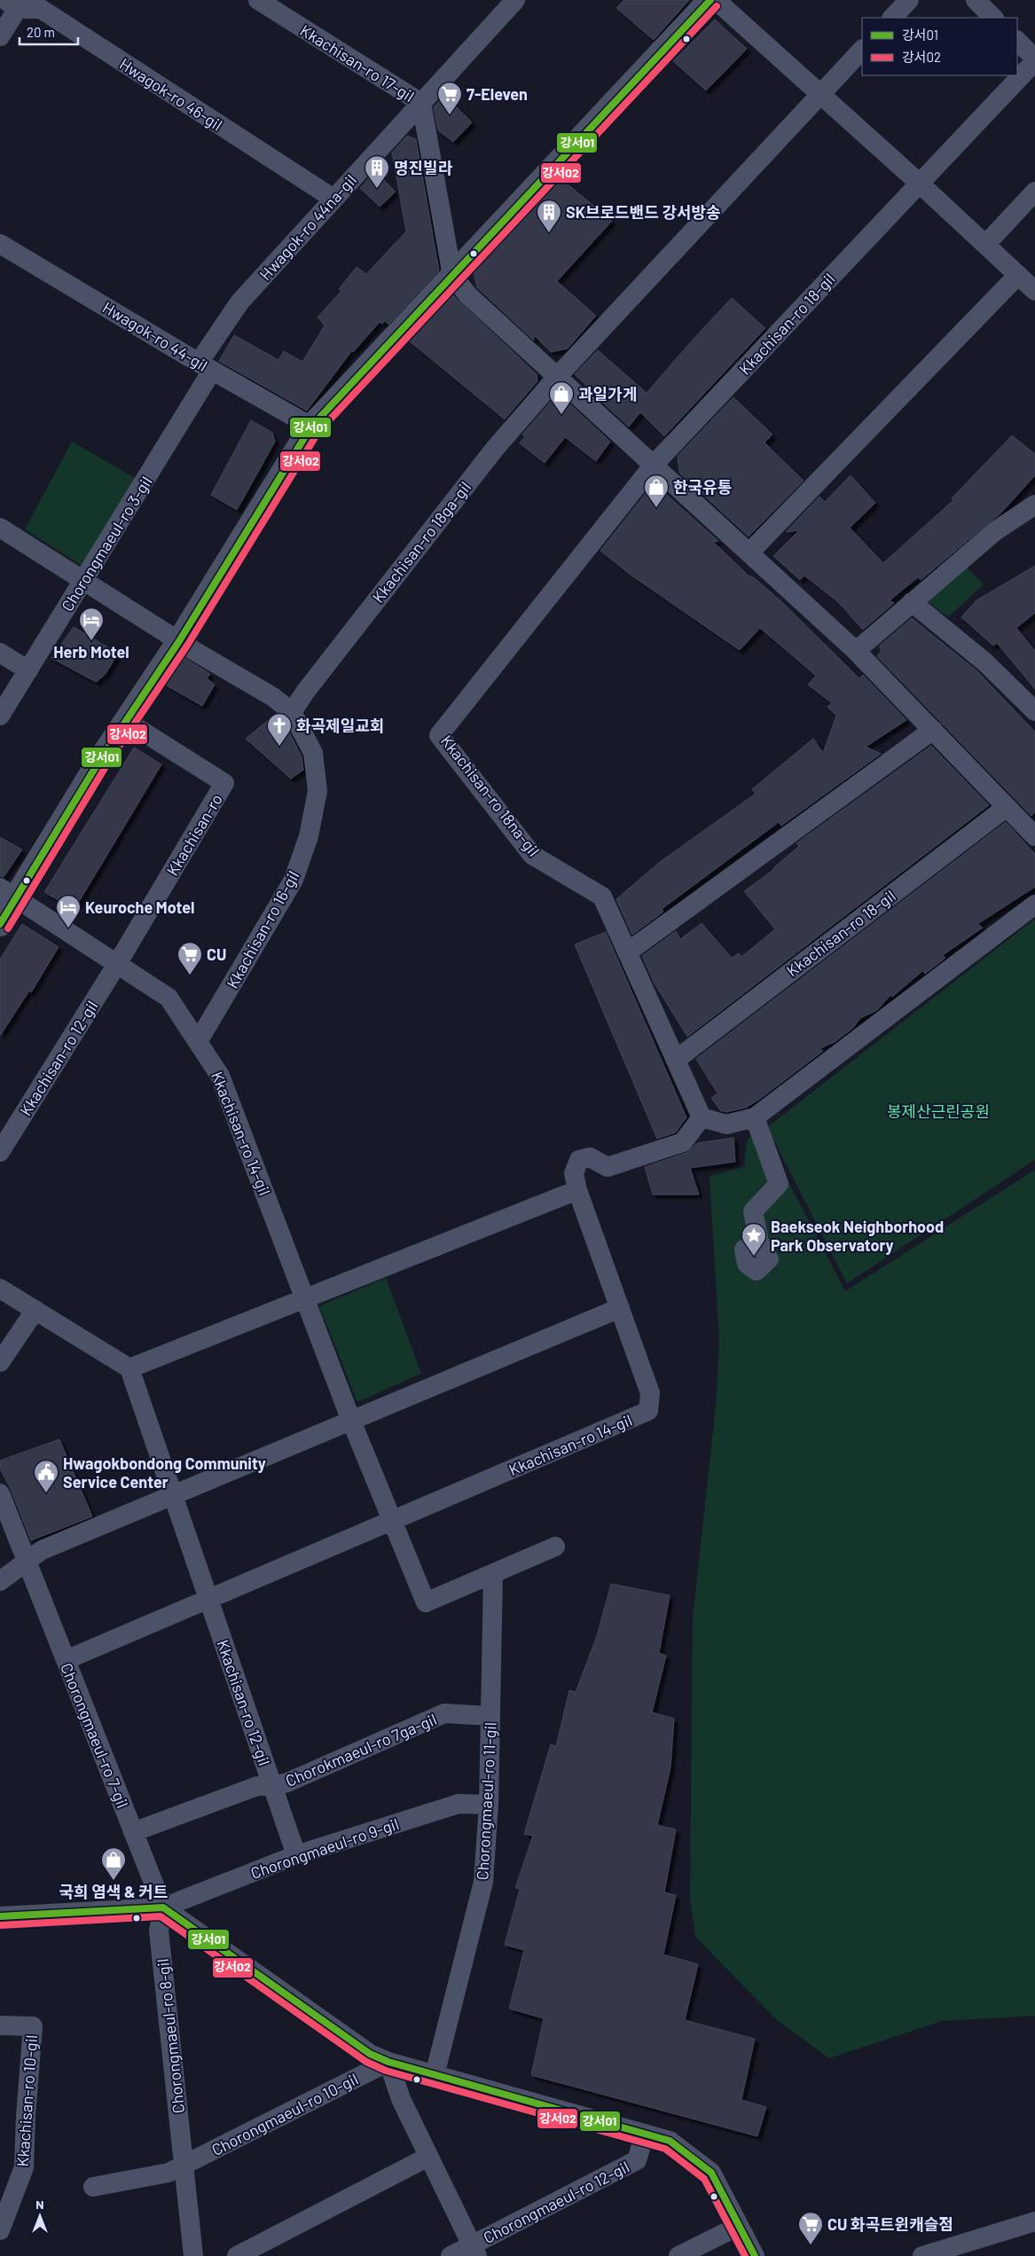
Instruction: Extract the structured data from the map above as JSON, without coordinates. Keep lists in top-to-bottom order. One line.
{"streets":{"street":["Kkachisan-ro 17-gil","Hwagok-ro 46-gil","Hwagok-ro 44na-gil","Kkachisan-ro 18-gil","Hwagok-ro 44-gil","Kkachisan-ro 18ga-gil","Chorongmaeul-ro 3-gil","Kkachisan-ro 18na-gil","Kkachisan-ro","Kkachisan-ro 16-gil","Kkachisan-ro 12-gil","Kkachisan-ro 14-gil","Chorongmaeul-ro 7-gil","Chorokmaeul-ro 7ga-gil","Chorongmaeul-ro 11-gil","Chorongmaeul-ro 9-gil","Chorongmaeul-ro 8-gil","Kkachisan-ro 10-gil","Chorongmaeul-ro 10-gil","Chorongmaeul-ro 12-gil"]},"crossings":[["Kkachisan-ro 17-gil","Hwagok-ro 44na-gil"],["Hwagok-ro 46-gil","Hwagok-ro 44na-gil"],["Hwagok-ro 44na-gil","Hwagok-ro 44-gil"],["Hwagok-ro 44na-gil","Chorongmaeul-ro 3-gil"],["Kkachisan-ro 18-gil","Kkachisan-ro 18na-gil"],["Hwagok-ro 44-gil","Chorongmaeul-ro 3-gil"],["Kkachisan-ro 18ga-gil","Kkachisan-ro 16-gil"],["Chorongmaeul-ro 3-gil","Kkachisan-ro 16-gil"],["Kkachisan-ro 18na-gil","Kkachisan-ro 14-gil"],["Kkachisan-ro","Kkachisan-ro 12-gil"],["Kkachisan-ro","Kkachisan-ro 14-gil"],["Kkachisan-ro 16-gil","Kkachisan-ro 14-gil"],["Kkachisan-ro 12-gil","Kkachisan-ro 14-gil"],["Kkachisan-ro 12-gil","Chorokmaeul-ro 7ga-gil"],["Kkachisan-ro 12-gil","Chorongmaeul-ro 9-gil"],["Kkachisan-ro 14-gil","Chorongmaeul-ro 11-gil"],["Chorongmaeul-ro 7-gil","Chorokmaeul-ro 7ga-gil"],["Chorongmaeul-ro 7-gil","Chorongmaeul-ro 9-gil"],["Chorongmaeul-ro 7-gil","Chorongmaeul-ro 8-gil"],["Chorokmaeul-ro 7ga-gil","Chorongmaeul-ro 11-gil"],["Chorongmaeul-ro 11-gil","Chorongmaeul-ro 9-gil"],["Chorongmaeul-ro 9-gil","Chorongmaeul-ro 8-gil"],["Chorongmaeul-ro 8-gil","Chorongmaeul-ro 10-gil"]],"parks":["봉제산근린공원"],"places":{"supermarket":["7-Eleven","CU","CU 화곡트윈캐슬점"],"building":["명진빌라","SK브로드밴드 강서방송"],"shop":["과일가게","한국유통","국희 염색 & 커트"],"hotel":["Herb Motel","Keuroche Motel"],"church":["화곡제일교회"],"place":["Baekseok Neighborhood Park Observatory"],"public building":["Hwagokbondong Community Service Center"]},"lines":["transit line 강서01","transit line 강서02"],"legend":["강서01","강서02"],"scale_bar":"20 m","north":"top"}
